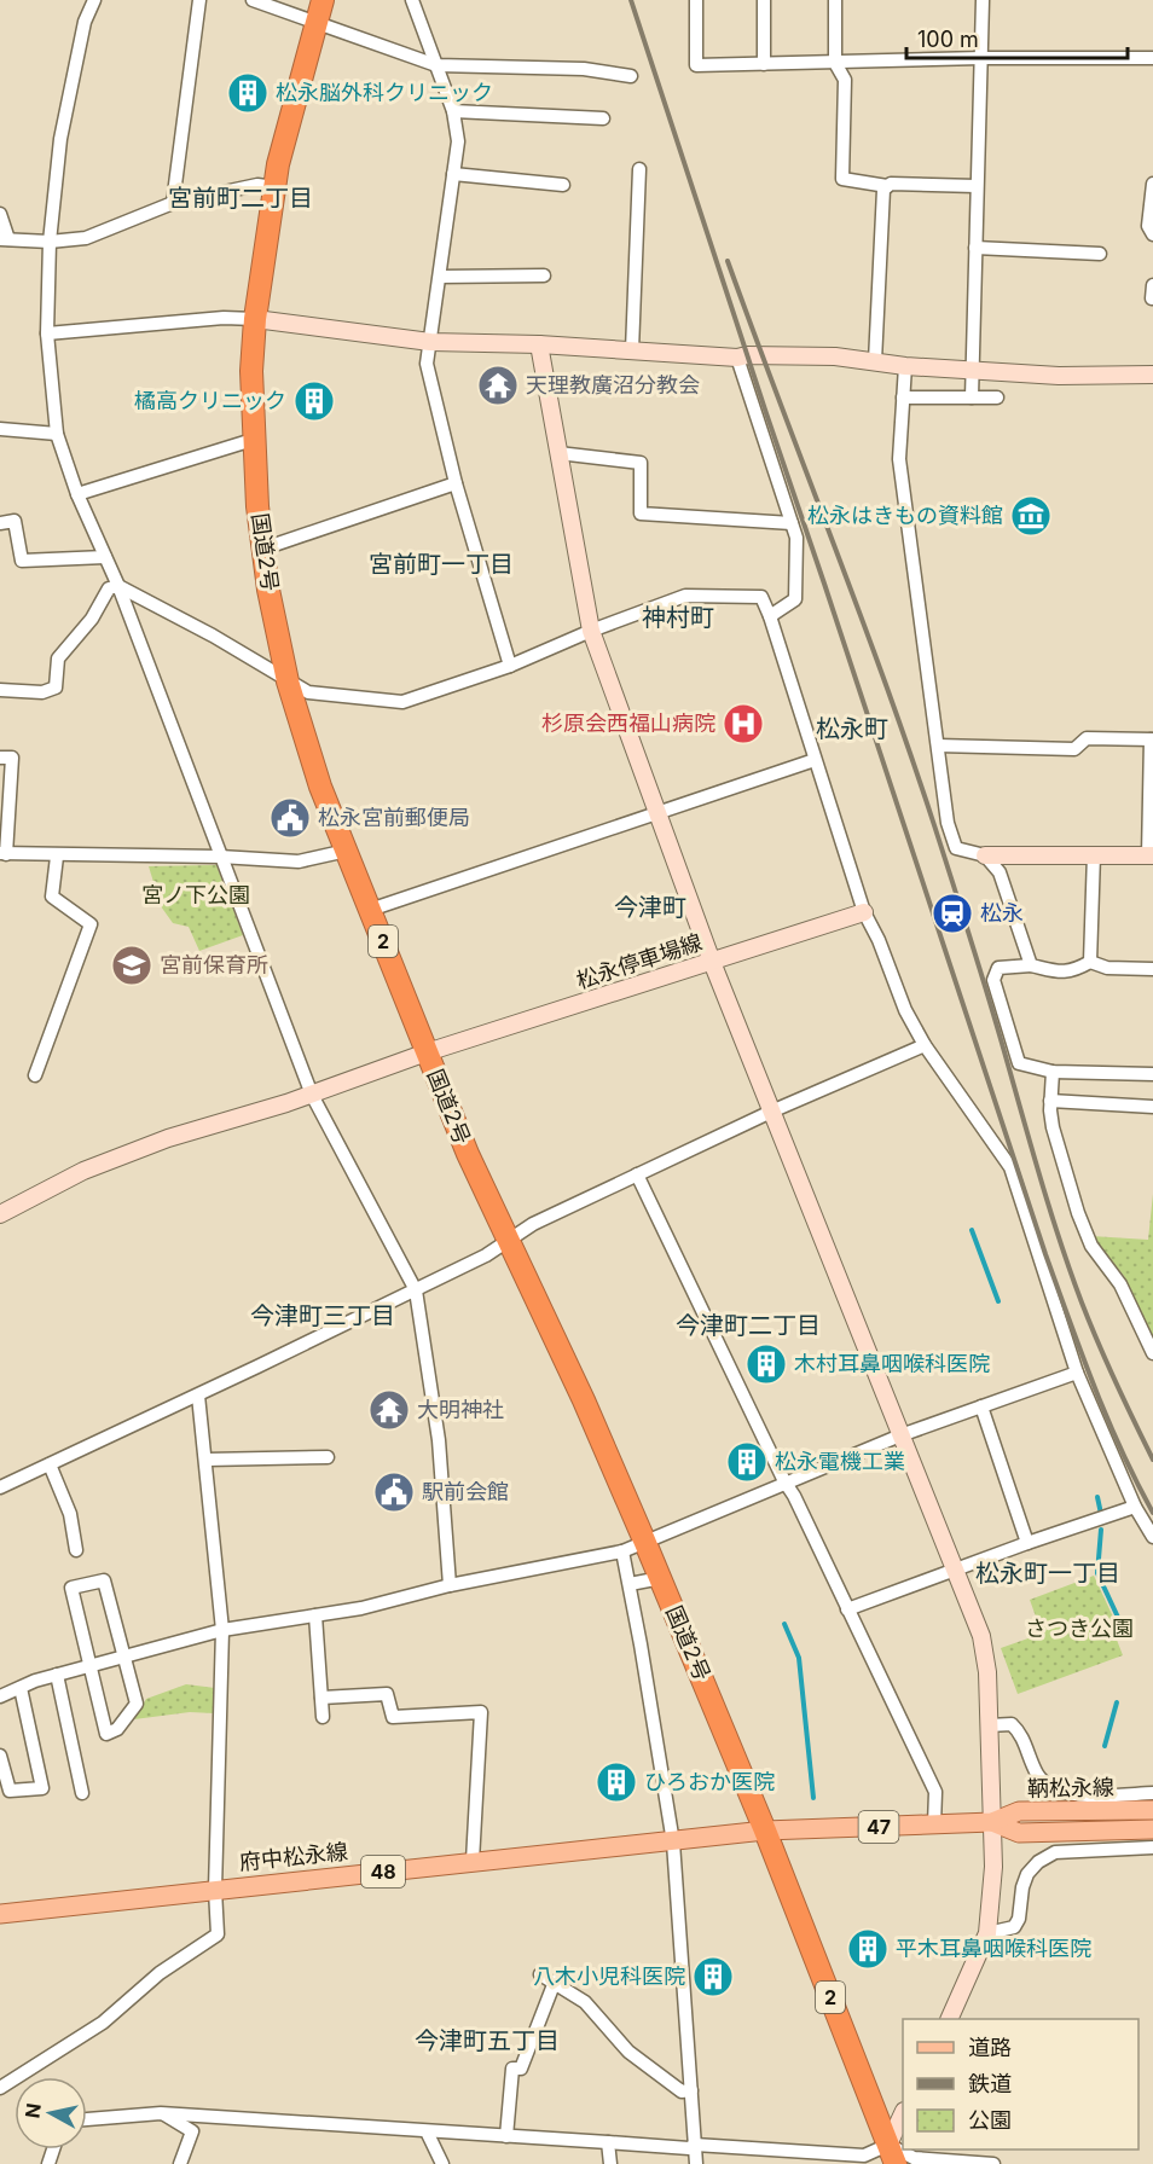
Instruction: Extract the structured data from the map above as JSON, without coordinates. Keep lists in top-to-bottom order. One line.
{"streets":{"highway":["国道2号","2"],"main road":["鞆松永線","47","府中松永線","48"],"street":["松永停車場線"]},"crossings":[["国道2号","松永停車場線"],["国道2号","鞆松永線"],["国道2号","府中松永線"],["鞆松永線","府中松永線"]],"districts":["宮前町二丁目","宮前町一丁目","神村町","松永町","今津町","今津町三丁目","今津町二丁目","松永町一丁目","今津町五丁目"],"parks":["宮ノ下公園","さつき公園"],"places":{"building":["松永脳外科クリニック","橘高クリニック","木村耳鼻咽喉科医院","松永電機工業","ひろおか医院","平木耳鼻咽喉科医院","八木小児科医院"],"temple":["天理教廣沼分教会","大明神社"],"museum":["松永はきもの資料館"],"hospital":["杉原会西福山病院"],"public building":["松永宮前郵便局","駅前会館"],"station":["松永"],"school or university":["宮前保育所"]},"legend":["道路","鉄道","公園"],"scale_bar":"100 m","north":"left"}
